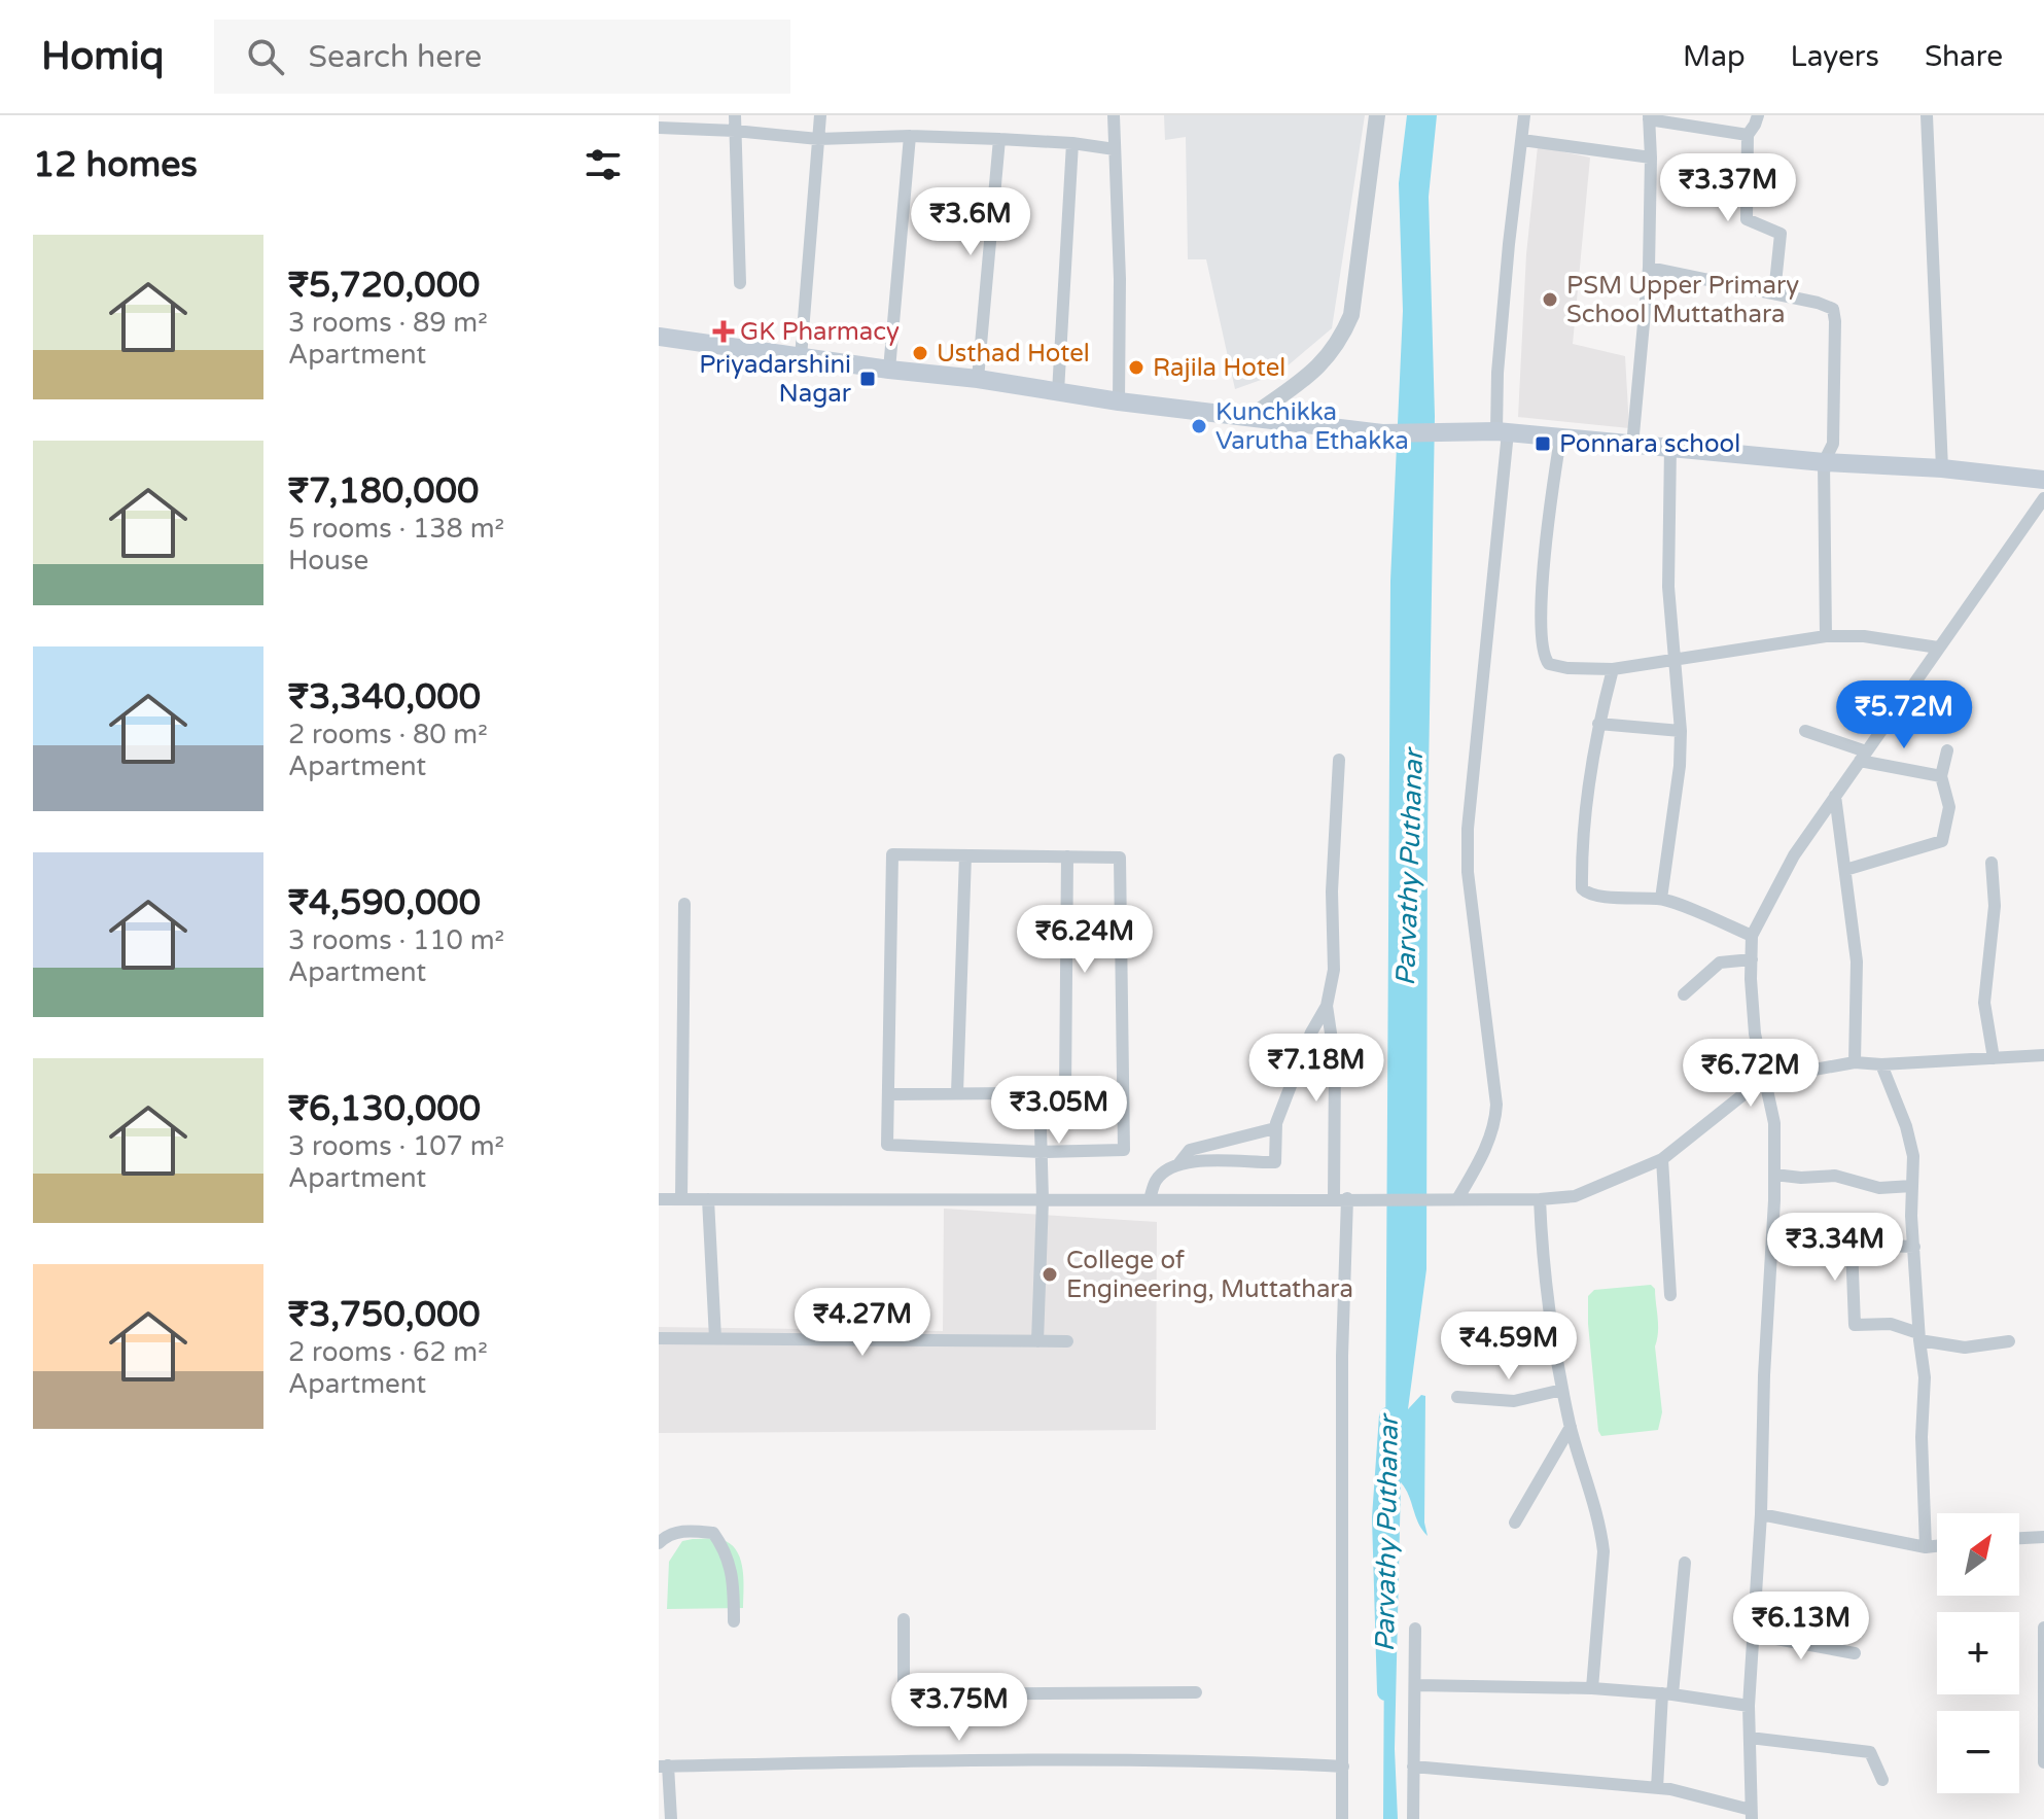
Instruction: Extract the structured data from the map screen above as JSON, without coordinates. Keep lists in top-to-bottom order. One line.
{"water":["Parvathy Puthanar"],"places":{"other":["PSM Upper Primary School Muttathara","Usthad Hotel","Rajila Hotel","Kunchikka Varutha Ethakka","College of Engineering, Muttathara"],"health":["GK Pharmacy"],"transit":["Priyadarshini Nagar","Ponnara school"]},"north":"top right","page":{"header":"Homiq","search":"Search here","nav":["Map","Layers","Share"],"heading":"12 homes","price":["₹3.37M","₹3.6M","₹5.72M","₹6.24M","₹7.18M","₹6.72M","₹3.05M","₹3.34M","₹4.27M","₹4.59M","₹6.13M","₹3.75M"],"list":[{"name":"₹5,720,000","note":"3 rooms · 89 m² · Apartment"},{"name":"₹7,180,000","note":"5 rooms · 138 m² · House"},{"name":"₹3,340,000","note":"2 rooms · 80 m² · Apartment"},{"name":"₹4,590,000","note":"3 rooms · 110 m² · Apartment"},{"name":"₹6,130,000","note":"3 rooms · 107 m² · Apartment"},{"name":"₹3,750,000","note":"2 rooms · 62 m² · Apartment"}],"map_buttons":["+","−"]}}
